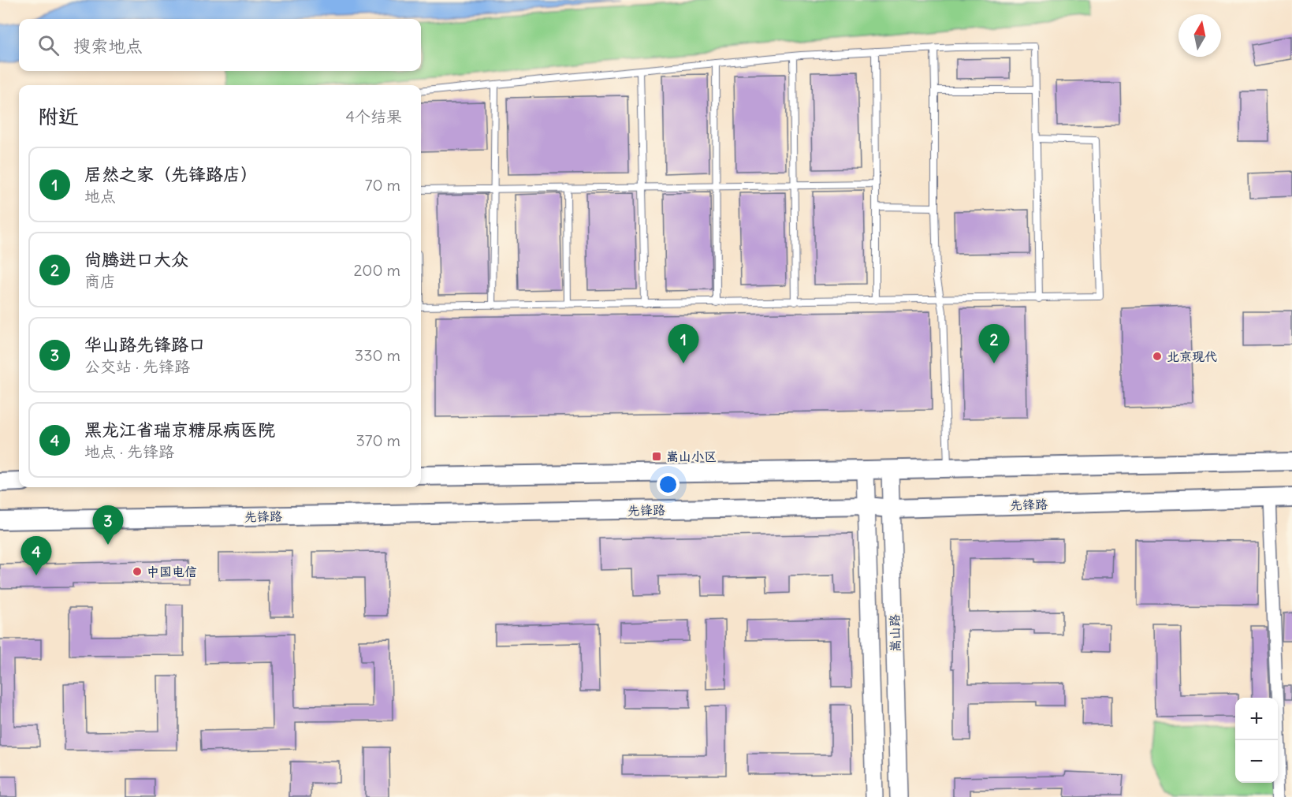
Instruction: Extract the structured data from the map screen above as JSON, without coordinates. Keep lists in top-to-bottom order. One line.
{"streets":{"main road":["先锋路","嵩山路"]},"crossings":[["先锋路","嵩山路"]],"places":{"other":["北京现代","中国电信"],"transit":["嵩山小区"]},"north":"top","page":{"search":"搜索地点","heading":["附近","4个结果"],"list":[{"mark":"1","name":"居然之家（先锋路店）","note":"地点","value":"70 m"},{"mark":"2","name":"尚腾进口大众","note":"商店","value":"200 m"},{"mark":"3","name":"华山路先锋路口","note":"公交站 · 先锋路","value":"330 m"},{"mark":"4","name":"黑龙江省瑞京糖尿病医院","note":"地点 · 先锋路","value":"370 m"}],"pins":["1","2","3","4"],"map_buttons":["+","−"]}}
